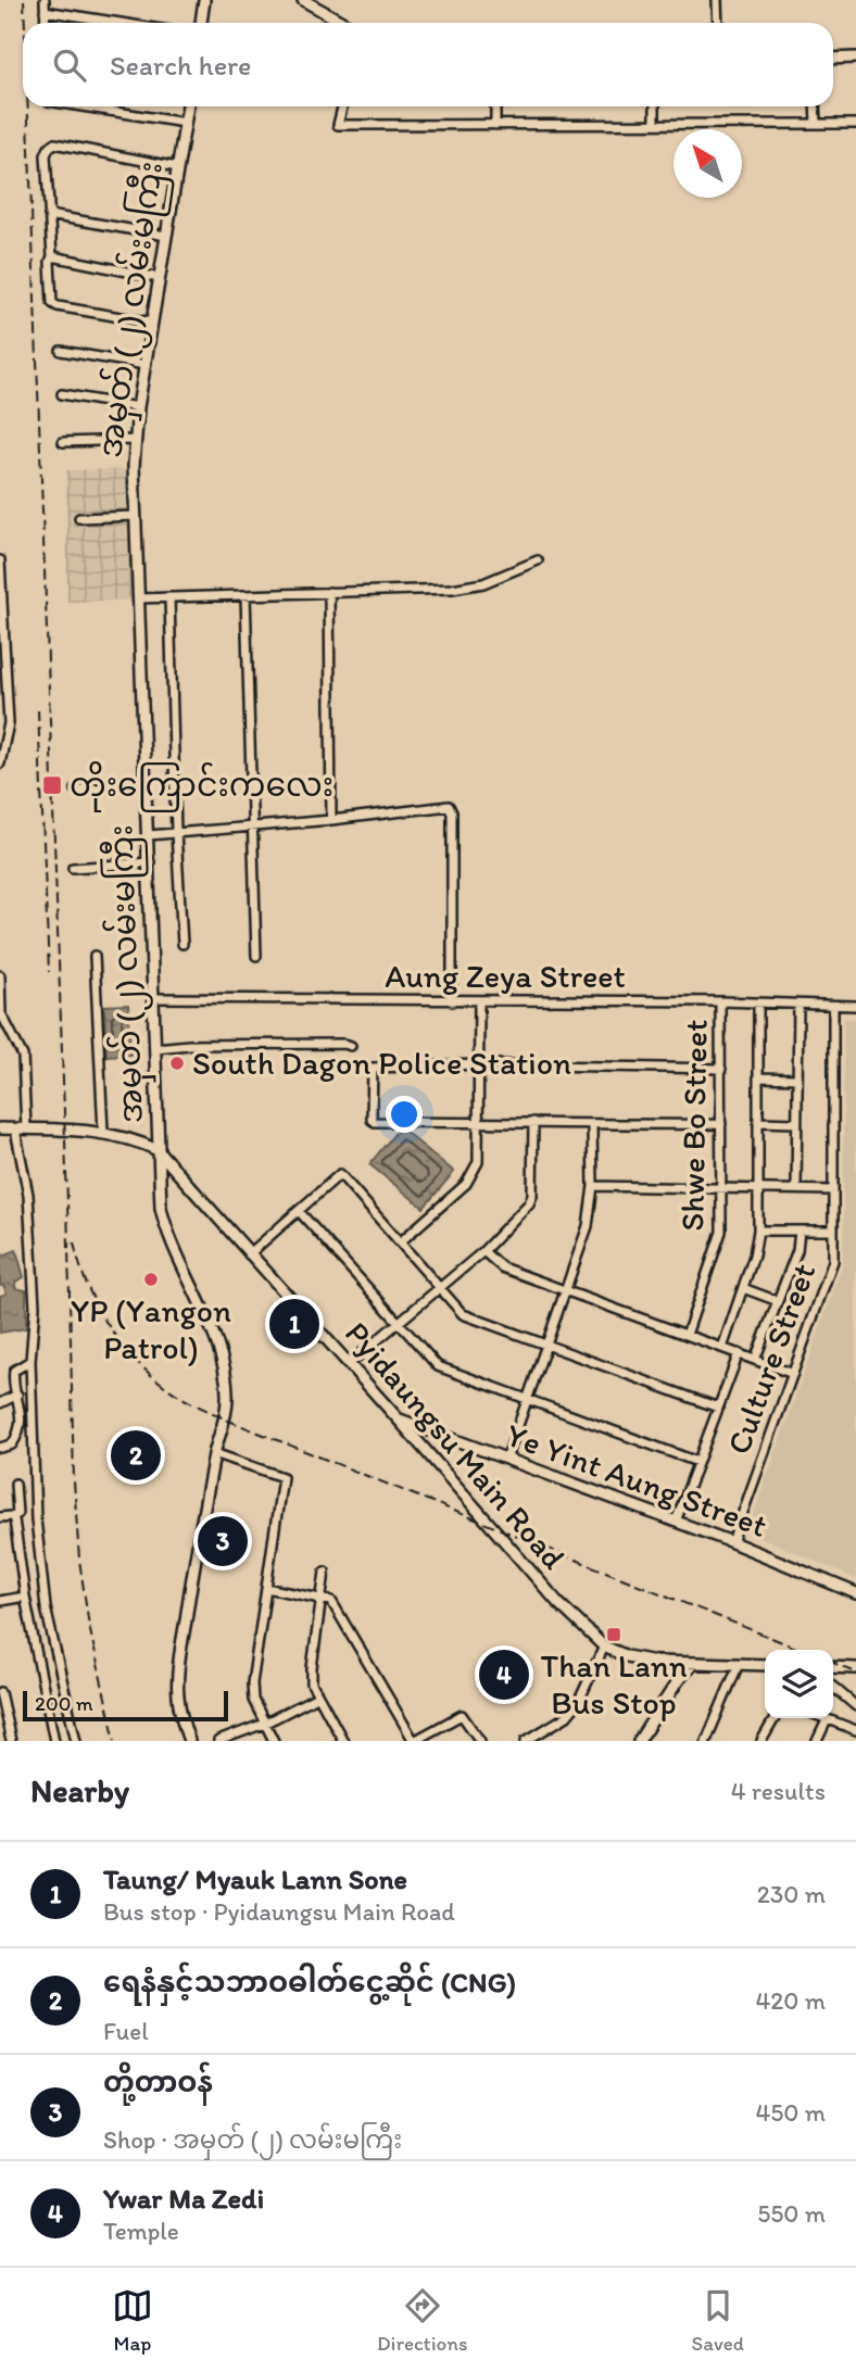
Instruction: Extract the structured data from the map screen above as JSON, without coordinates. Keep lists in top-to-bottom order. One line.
{"streets":{"main road":["အမှတ် (၂) လမ်းမကြီး","Pyidaungsu Main Road","Ye Yint Aung Street"],"street":["Aung Zeya Street","Shwe Bo Street","Culture Street"]},"crossings":[["အမှတ် (၂) လမ်းမကြီး","Aung Zeya Street"],["အမှတ် (၂) လမ်းမကြီး","Pyidaungsu Main Road"],["Aung Zeya Street","Shwe Bo Street"],["Aung Zeya Street","Culture Street"],["Culture Street","Ye Yint Aung Street"],["Pyidaungsu Main Road","Ye Yint Aung Street"]],"places":{"transit":["တိုးကြောင်းကလေး","Than Lann Bus Stop"],"other":["South Dagon Police Station","YP (Yangon Patrol)"]},"scale_bar":"200 m","north":"top left","page":{"search":"Search here","pins":["1","2","3","4"],"scale":"200 m","heading":["Nearby","4 results"],"list":[{"mark":"1","name":"Taung/ Myauk Lann Sone","note":"Bus stop · Pyidaungsu Main Road","value":"230 m"},{"mark":"2","name":"ရေနံနှင့်သဘာဝဓါတ်ငွေ့ဆိုင် (CNG)","note":"Fuel","value":"420 m"},{"mark":"3","name":"တို့တာဝန်","note":"Shop · အမှတ် (၂) လမ်းမကြီး","value":"450 m"},{"mark":"4","name":"Ywar Ma Zedi","note":"Temple","value":"550 m"}],"nav":["Map","Directions","Saved"]}}
